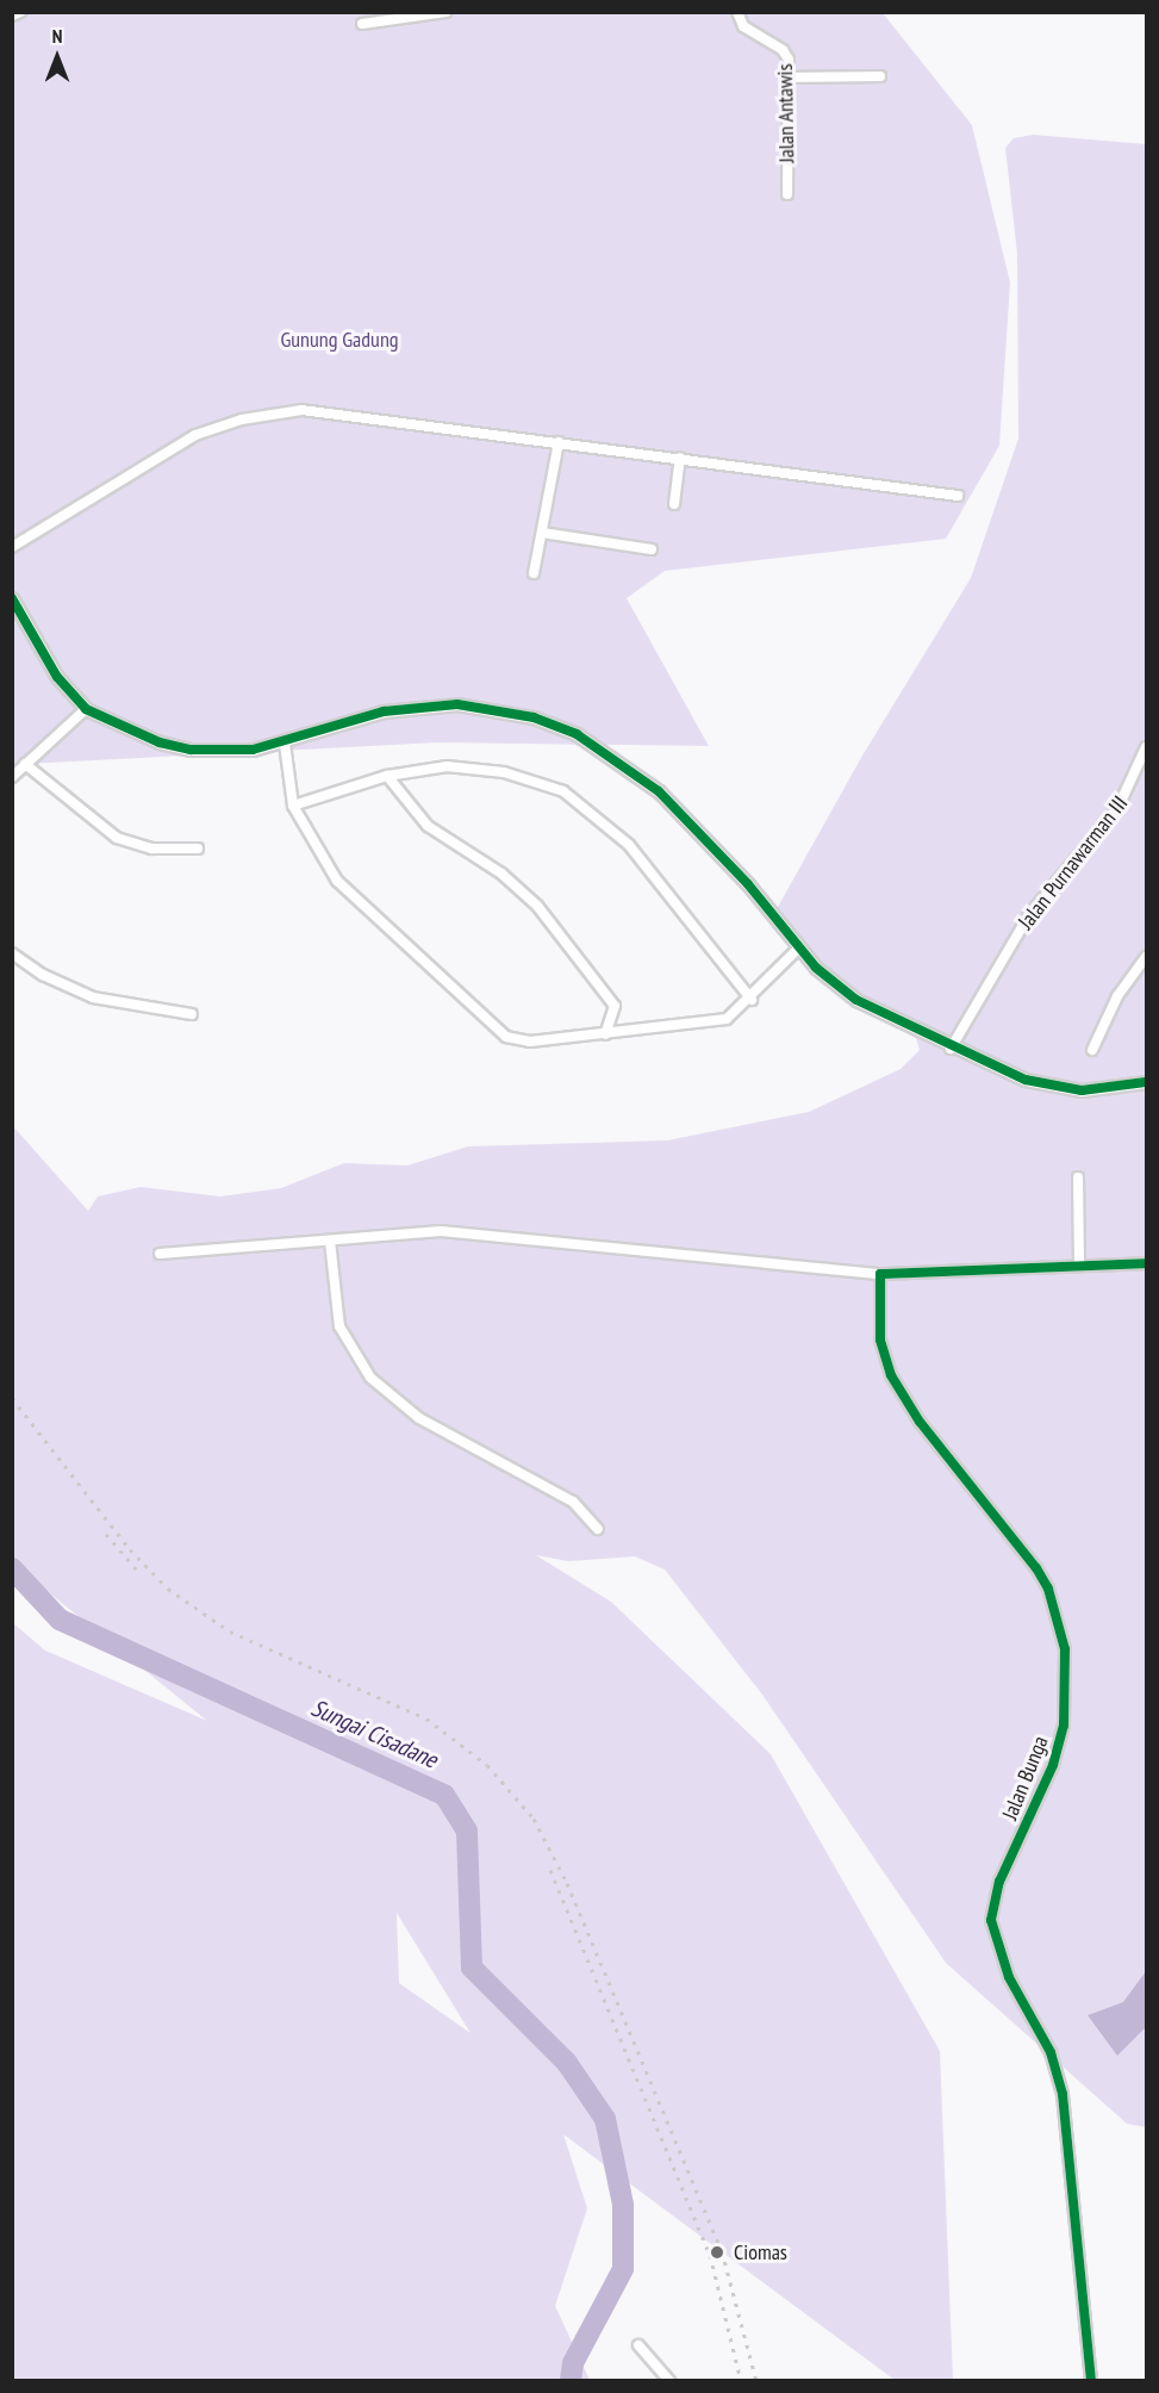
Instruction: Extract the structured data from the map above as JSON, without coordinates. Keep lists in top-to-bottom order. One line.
{"streets":{"street":["Jalan Antawis","Jalan Purnawarman III","Jalan Bunga"]},"water":["Sungai Cisadane"],"parks":["Gunung Gadung"],"places":["Ciomas"],"north":"top"}
